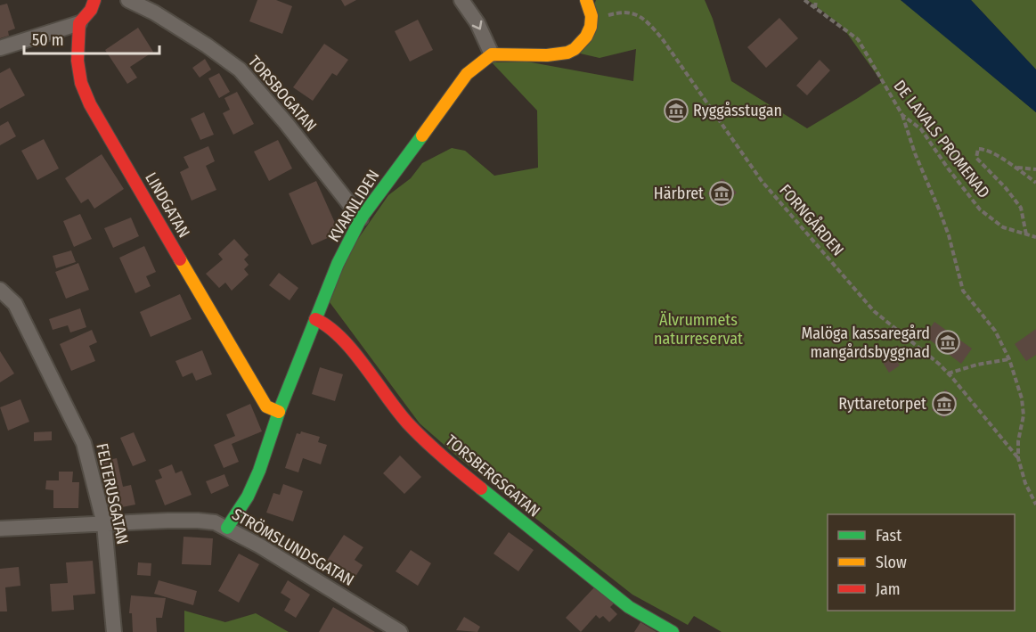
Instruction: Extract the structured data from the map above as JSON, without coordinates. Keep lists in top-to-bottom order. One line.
{"streets":{"street":["TORSBOGATAN","LINDGATAN","KVARNLIDEN","TORSBERGSGATAN","FELTERUSGATAN","STRÖMSLUNDSGATAN"],"path":["DE LAVALS PROMENAD","FORNGÅRDEN"]},"crossings":[["TORSBOGATAN","KVARNLIDEN"],["LINDGATAN","KVARNLIDEN"],["KVARNLIDEN","TORSBERGSGATAN"],["KVARNLIDEN","STRÖMSLUNDSGATAN"],["FELTERUSGATAN","STRÖMSLUNDSGATAN"]],"parks":["Älvrummets naturreservat"],"places":{"museum":["Ryggåsstugan","Härbret","Malöga kassaregård mangårdsbyggnad","Ryttaretorpet"]},"legend":["Fast","Slow","Jam"],"scale_bar":"50 m"}
